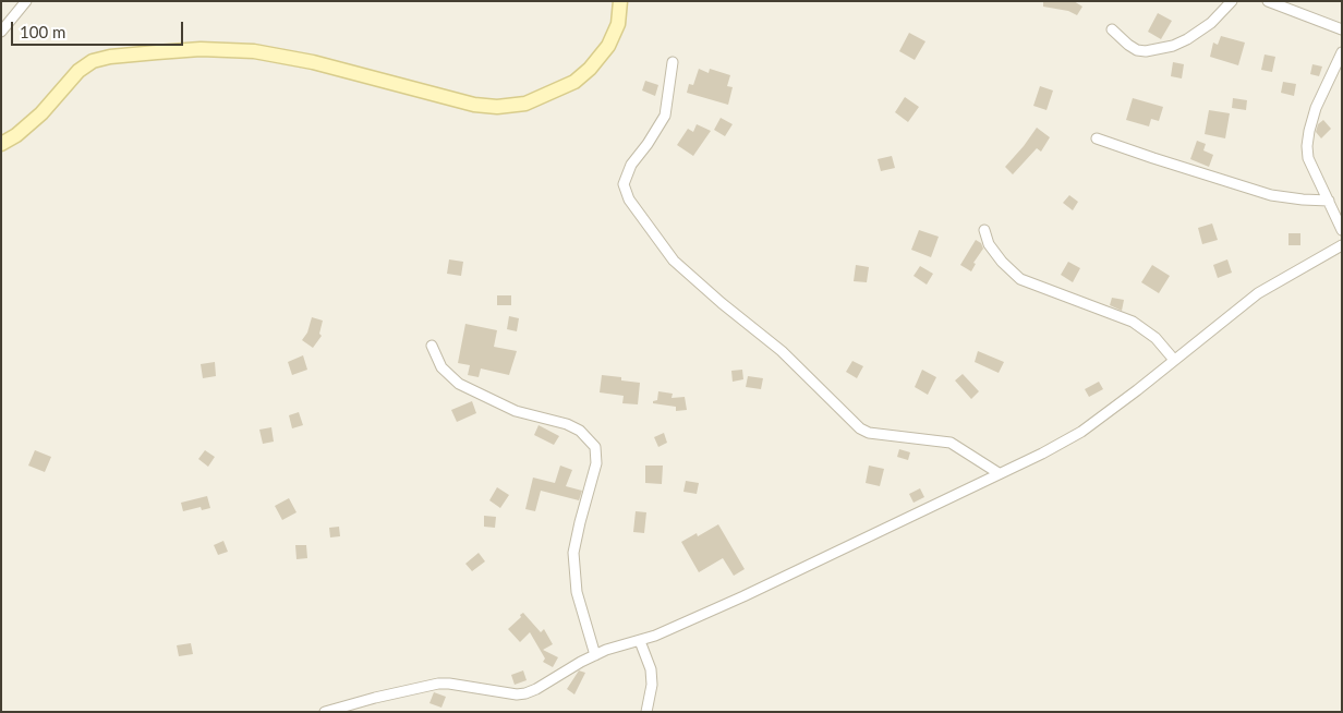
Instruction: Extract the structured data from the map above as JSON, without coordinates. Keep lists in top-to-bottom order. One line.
{"scale_bar":"100 m"}
